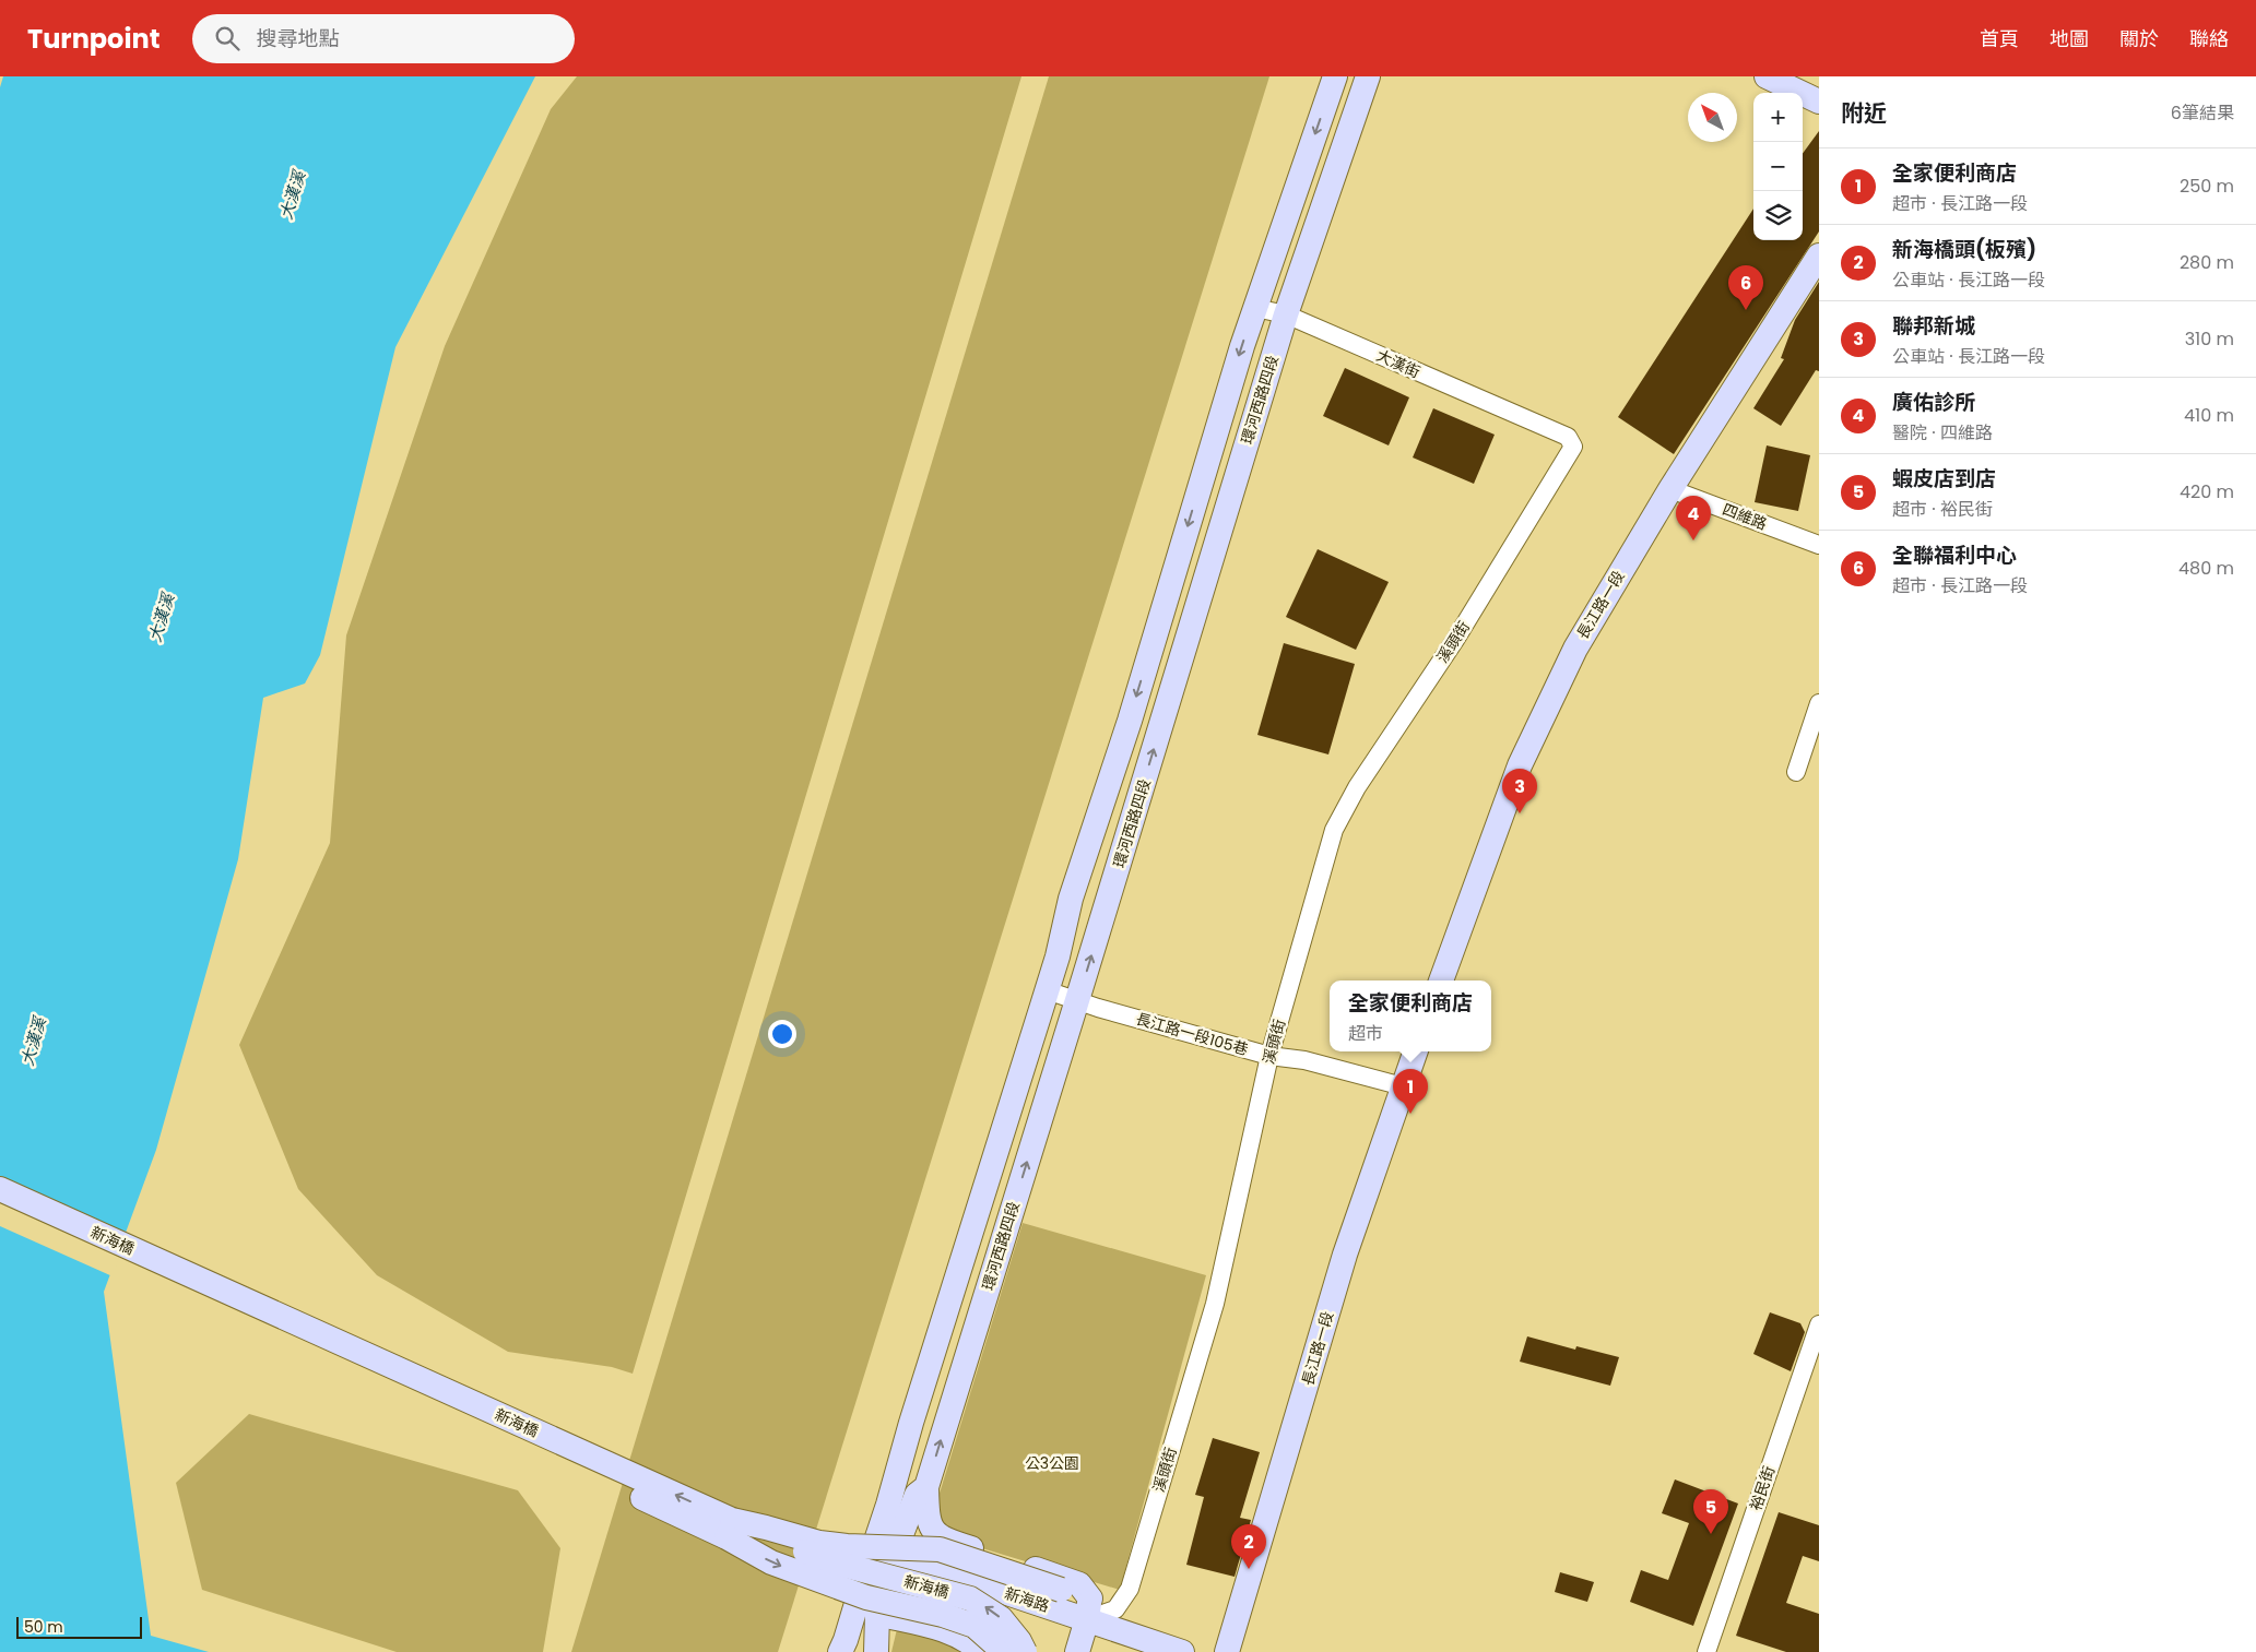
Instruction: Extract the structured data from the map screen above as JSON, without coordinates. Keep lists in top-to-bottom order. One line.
{"streets":{"street":["大漢街","環河西路四段","四維路","長江路一段","溪頭街","長江路一段105巷","新海橋","裕民街","新海路"]},"crossings":[["大漢街","環河西路四段"],["大漢街","溪頭街"],["環河西路四段","長江路一段105巷"],["環河西路四段","新海路"],["四維路","長江路一段"],["長江路一段","長江路一段105巷"],["溪頭街","長江路一段105巷"],["溪頭街","新海路"]],"water":["大漢溪"],"parks":["公3公園"],"scale_bar":"50 m","north":"top left","page":{"header":"Turnpoint","search":"搜尋地點","nav":["首頁","地圖","關於","聯絡"],"heading":["附近","6筆結果"],"map_buttons":["+","−"],"list":[{"mark":"1","name":"全家便利商店","note":"超市 · 長江路一段","value":"250 m"},{"mark":"2","name":"新海橋頭(板殯)","note":"公車站 · 長江路一段","value":"280 m"},{"mark":"3","name":"聯邦新城","note":"公車站 · 長江路一段","value":"310 m"},{"mark":"4","name":"廣佑診所","note":"醫院 · 四維路","value":"410 m"},{"mark":"5","name":"蝦皮店到店","note":"超市 · 裕民街","value":"420 m"},{"mark":"6","name":"全聯福利中心","note":"超市 · 長江路一段","value":"480 m"}],"pins":["6","4","3","1","5","2"],"popup":["全家便利商店","超市"],"scale":"50 m"}}
